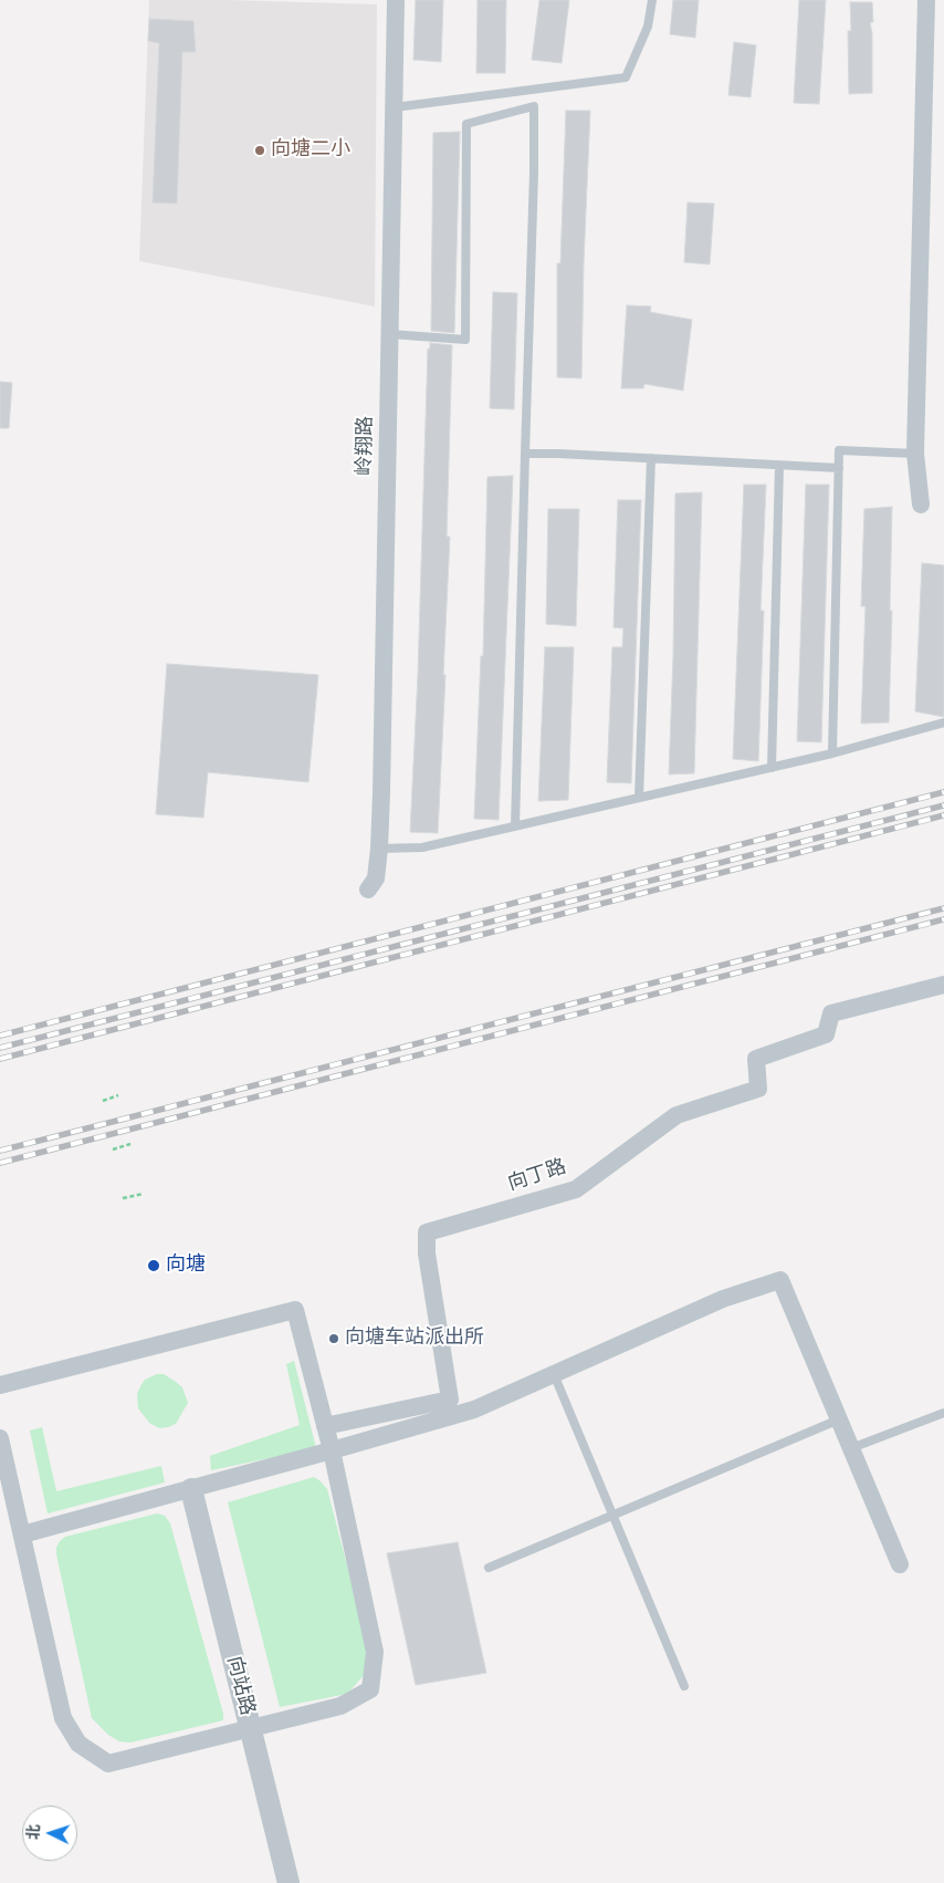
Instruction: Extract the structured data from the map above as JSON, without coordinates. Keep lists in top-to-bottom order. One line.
{"streets":{"street":["岭翔路","向丁路","向站路"]},"places":["向塘二小","向塘","向塘车站派出所"],"north":"left"}
